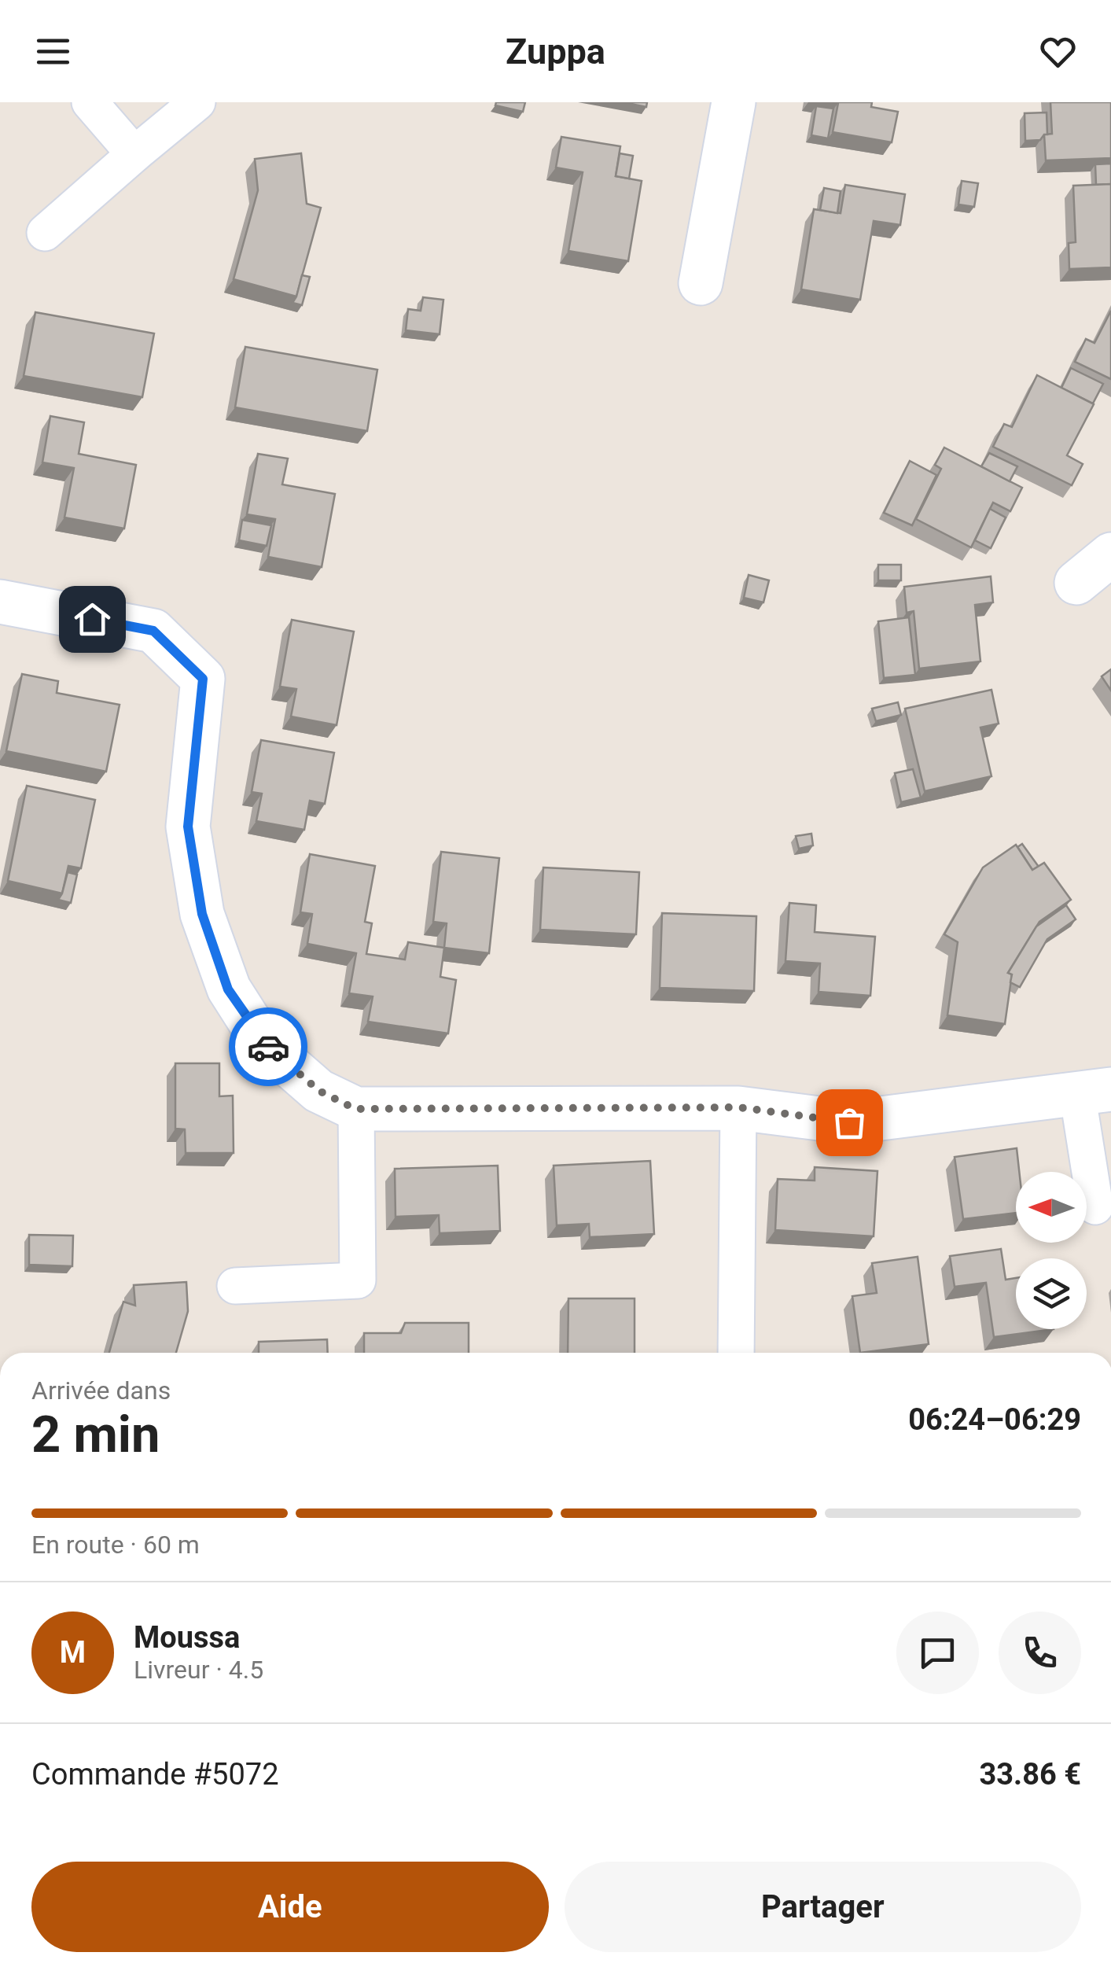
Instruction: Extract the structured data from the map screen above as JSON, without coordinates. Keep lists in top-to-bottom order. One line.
{"north":"left","page":{"header":"Zuppa","heading":["2 min","Arrivée dans","06:24–06:29"],"panel":["Moussa","Livreur · 4.5","Commande #5072","33.86 €"],"bar":"En route · 60 m","round":"M","buttons":["Aide","Partager"]}}
